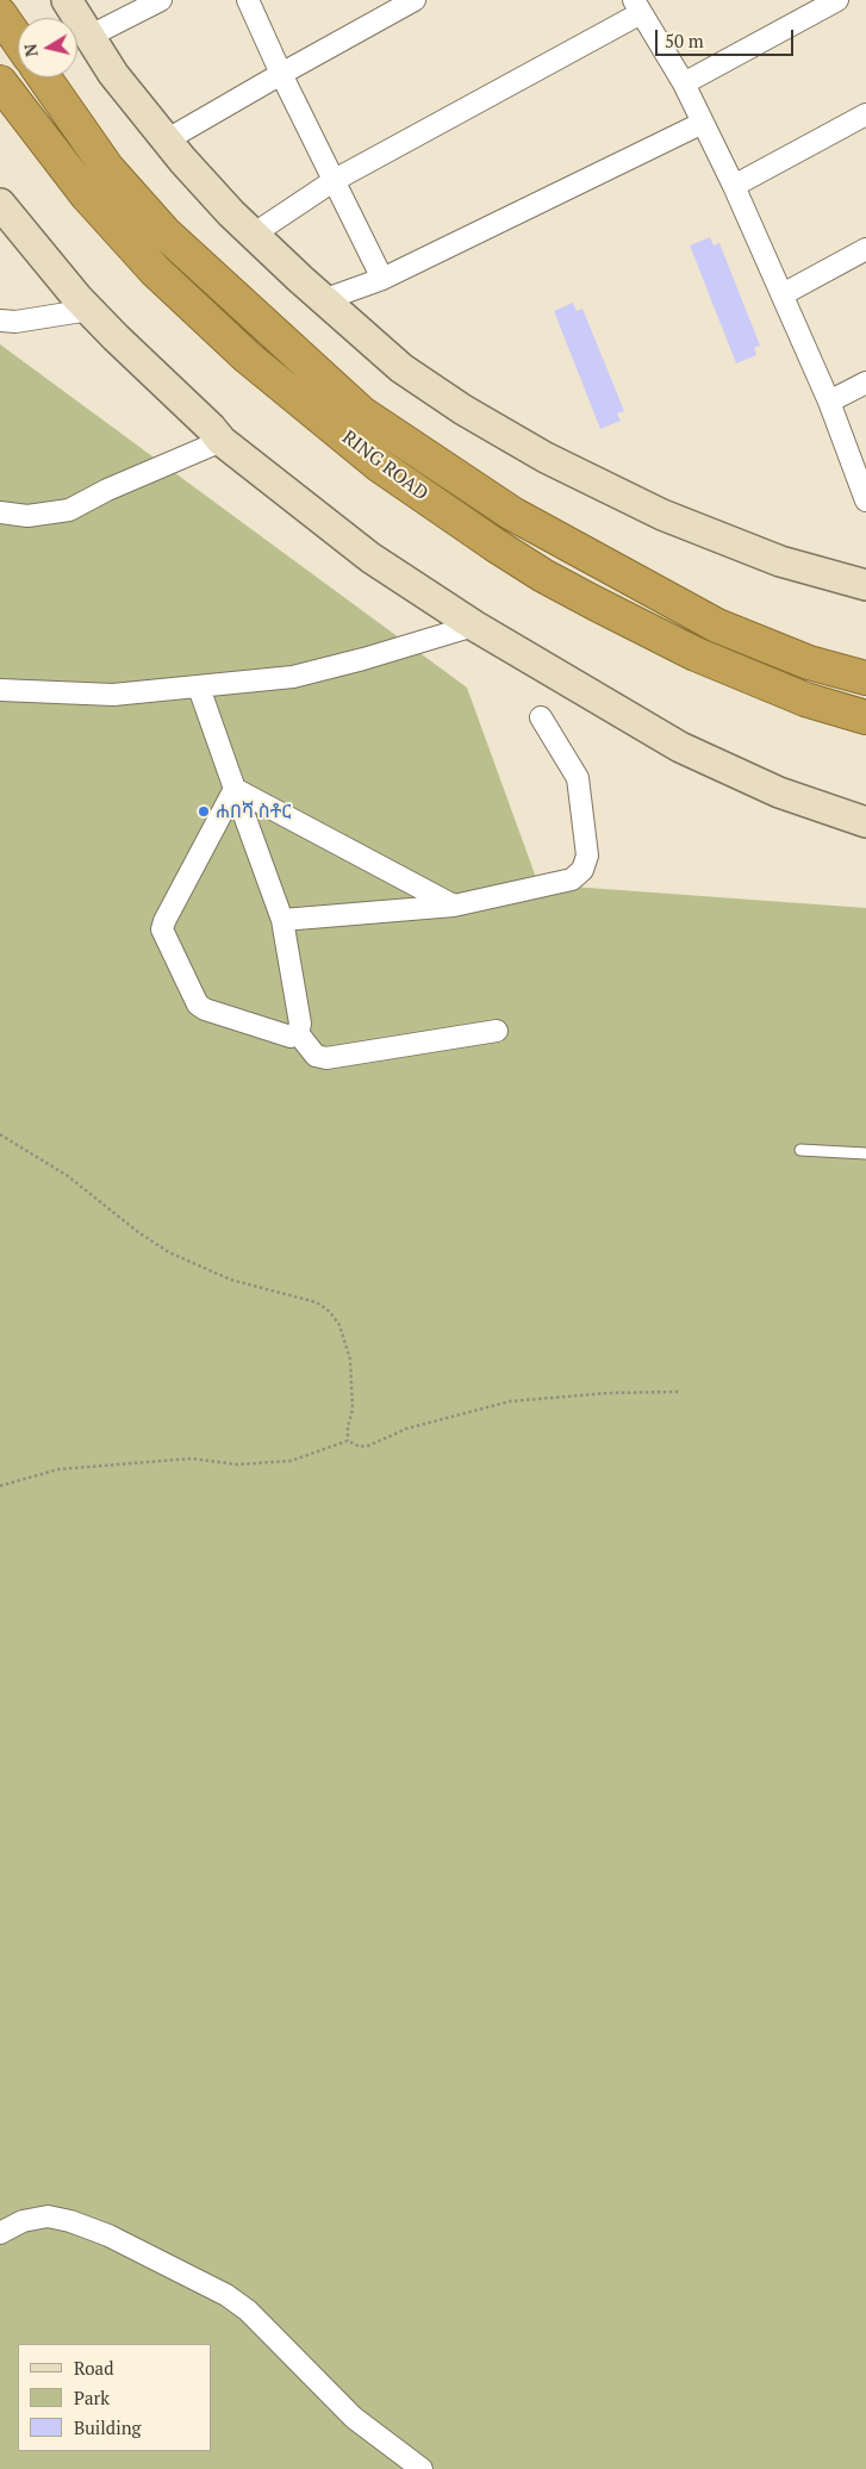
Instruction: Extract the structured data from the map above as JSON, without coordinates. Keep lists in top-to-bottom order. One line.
{"streets":{"highway":["RING ROAD"]},"places":["ሐበሻ ስቶር"],"legend":["Road","Park","Building"],"scale_bar":"50 m","north":"left"}
